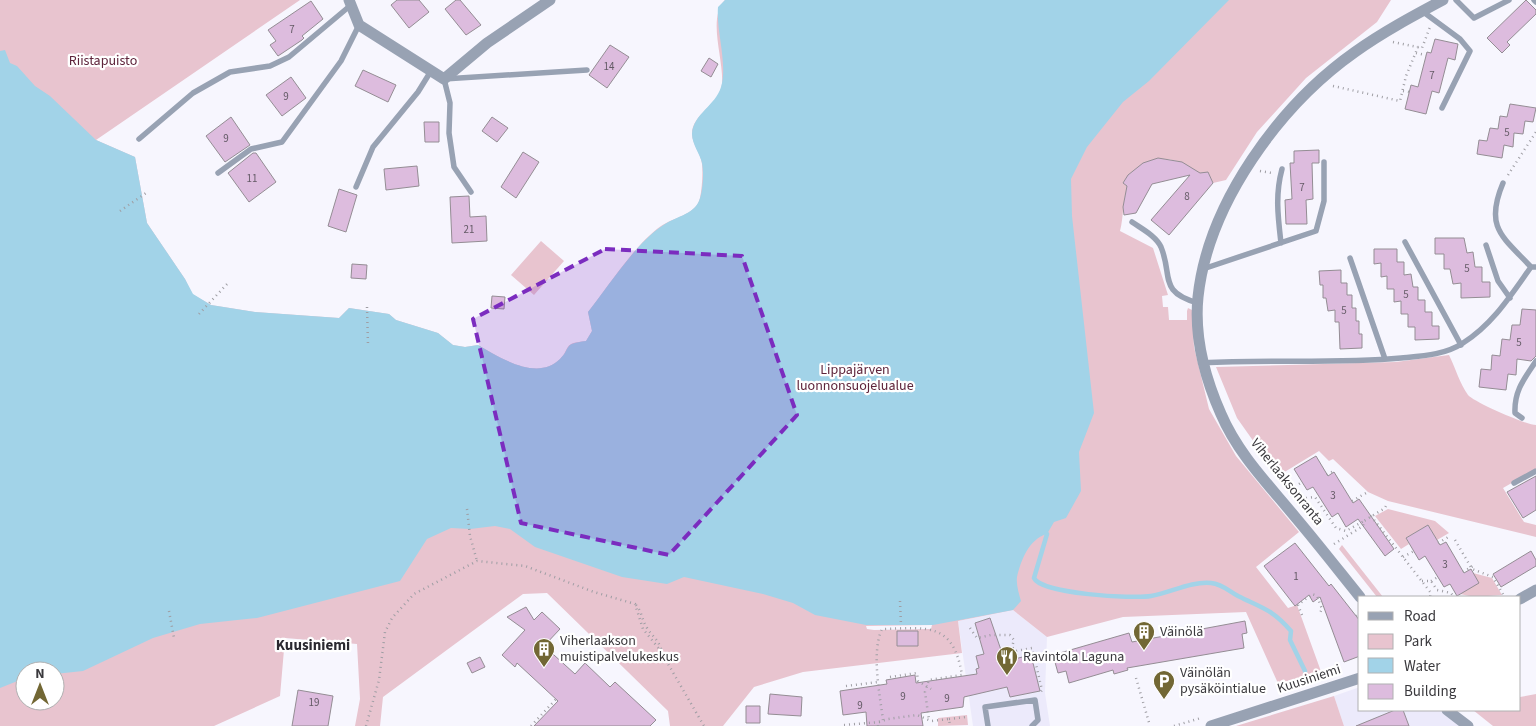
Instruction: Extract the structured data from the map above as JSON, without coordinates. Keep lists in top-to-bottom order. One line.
{"streets":{"street":["Viherlaaksonranta","Kuusiniemi"]},"districts":["Kuusiniemi"],"parks":["Riistapuisto","Lippajärven luonnonsuojelualue"],"places":{"building":["Väinölä","Viherlaakson muistipalvelukeskus"],"restaurant":["Ravintola Laguna"],"parking":["Väinölän pysäköintialue"]},"house_numbers":["7","14","7","9","5","9","11","7","8","21","5","5","5","5","3","3","1","9","9","19","9"],"legend":["Road","Park","Water","Building"],"north":"top"}
